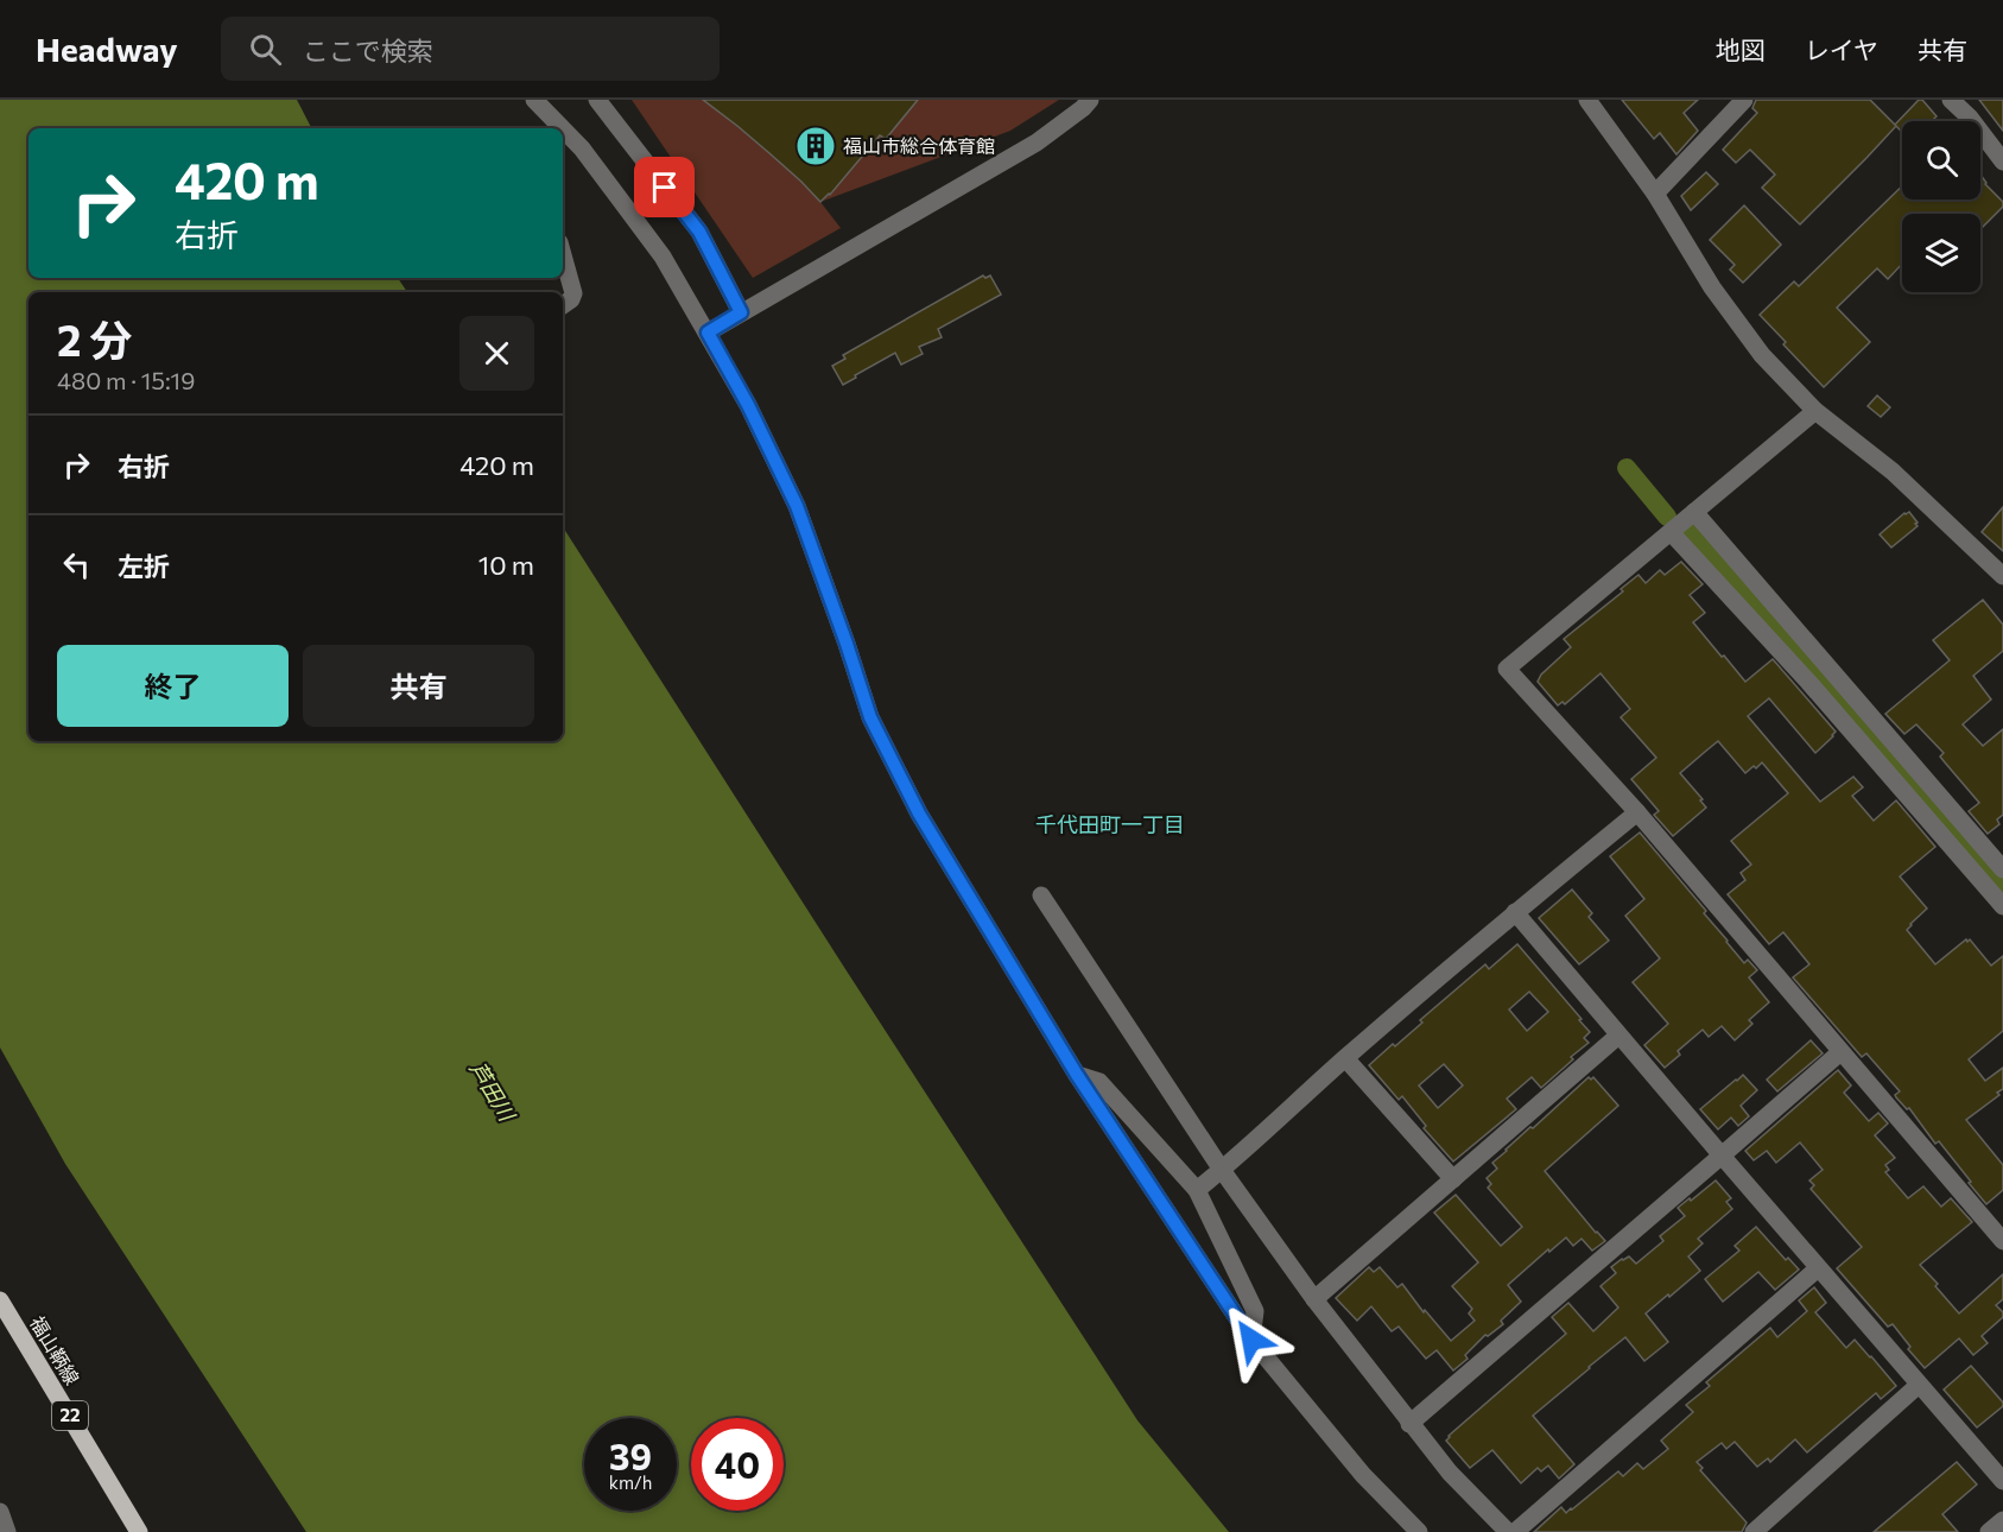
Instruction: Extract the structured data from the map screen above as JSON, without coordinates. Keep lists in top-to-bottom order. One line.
{"streets":{"main road":["福山鞆線","22"]},"districts":["千代田町一丁目"],"water":["芦田川"],"places":{"building":["福山市総合体育館"]},"page":{"header":"Headway","search":"ここで検索","nav":["地図","レイヤ","共有"],"turn":["420 m","右折"],"heading":["2 分","480 m · 15:19"],"list":[{"name":"右折","value":"420 m"},{"name":"左折","value":"10 m"}],"buttons":["終了","共有"],"speed":"39 km/h","limit":"40"}}
